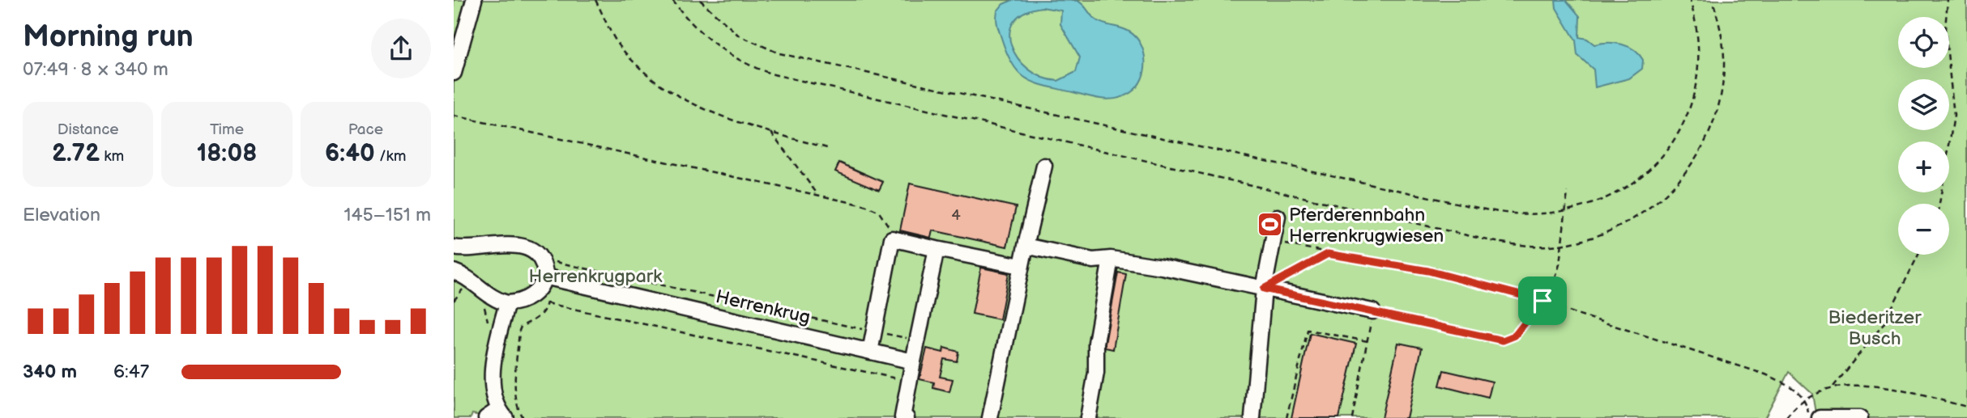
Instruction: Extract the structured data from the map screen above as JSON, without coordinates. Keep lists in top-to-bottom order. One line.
{"streets":{"street":["Herrenkrug"]},"parks":["Herrenkrugpark","Biederitzer Busch"],"places":{"sports":["Pferderennbahn Herrenkrugwiesen"]},"house_numbers":["4"],"page":{"heading":["Morning run","07:49 · 8 × 340 m"],"map_buttons":["+","−"],"stats":[["Distance","2.72 km"],["Time","18:08"],["Pace","6:40 /km"]],"chart":["Elevation","145–151 m"],"list":[{"name":"340 m","note":"6:47"}]}}
